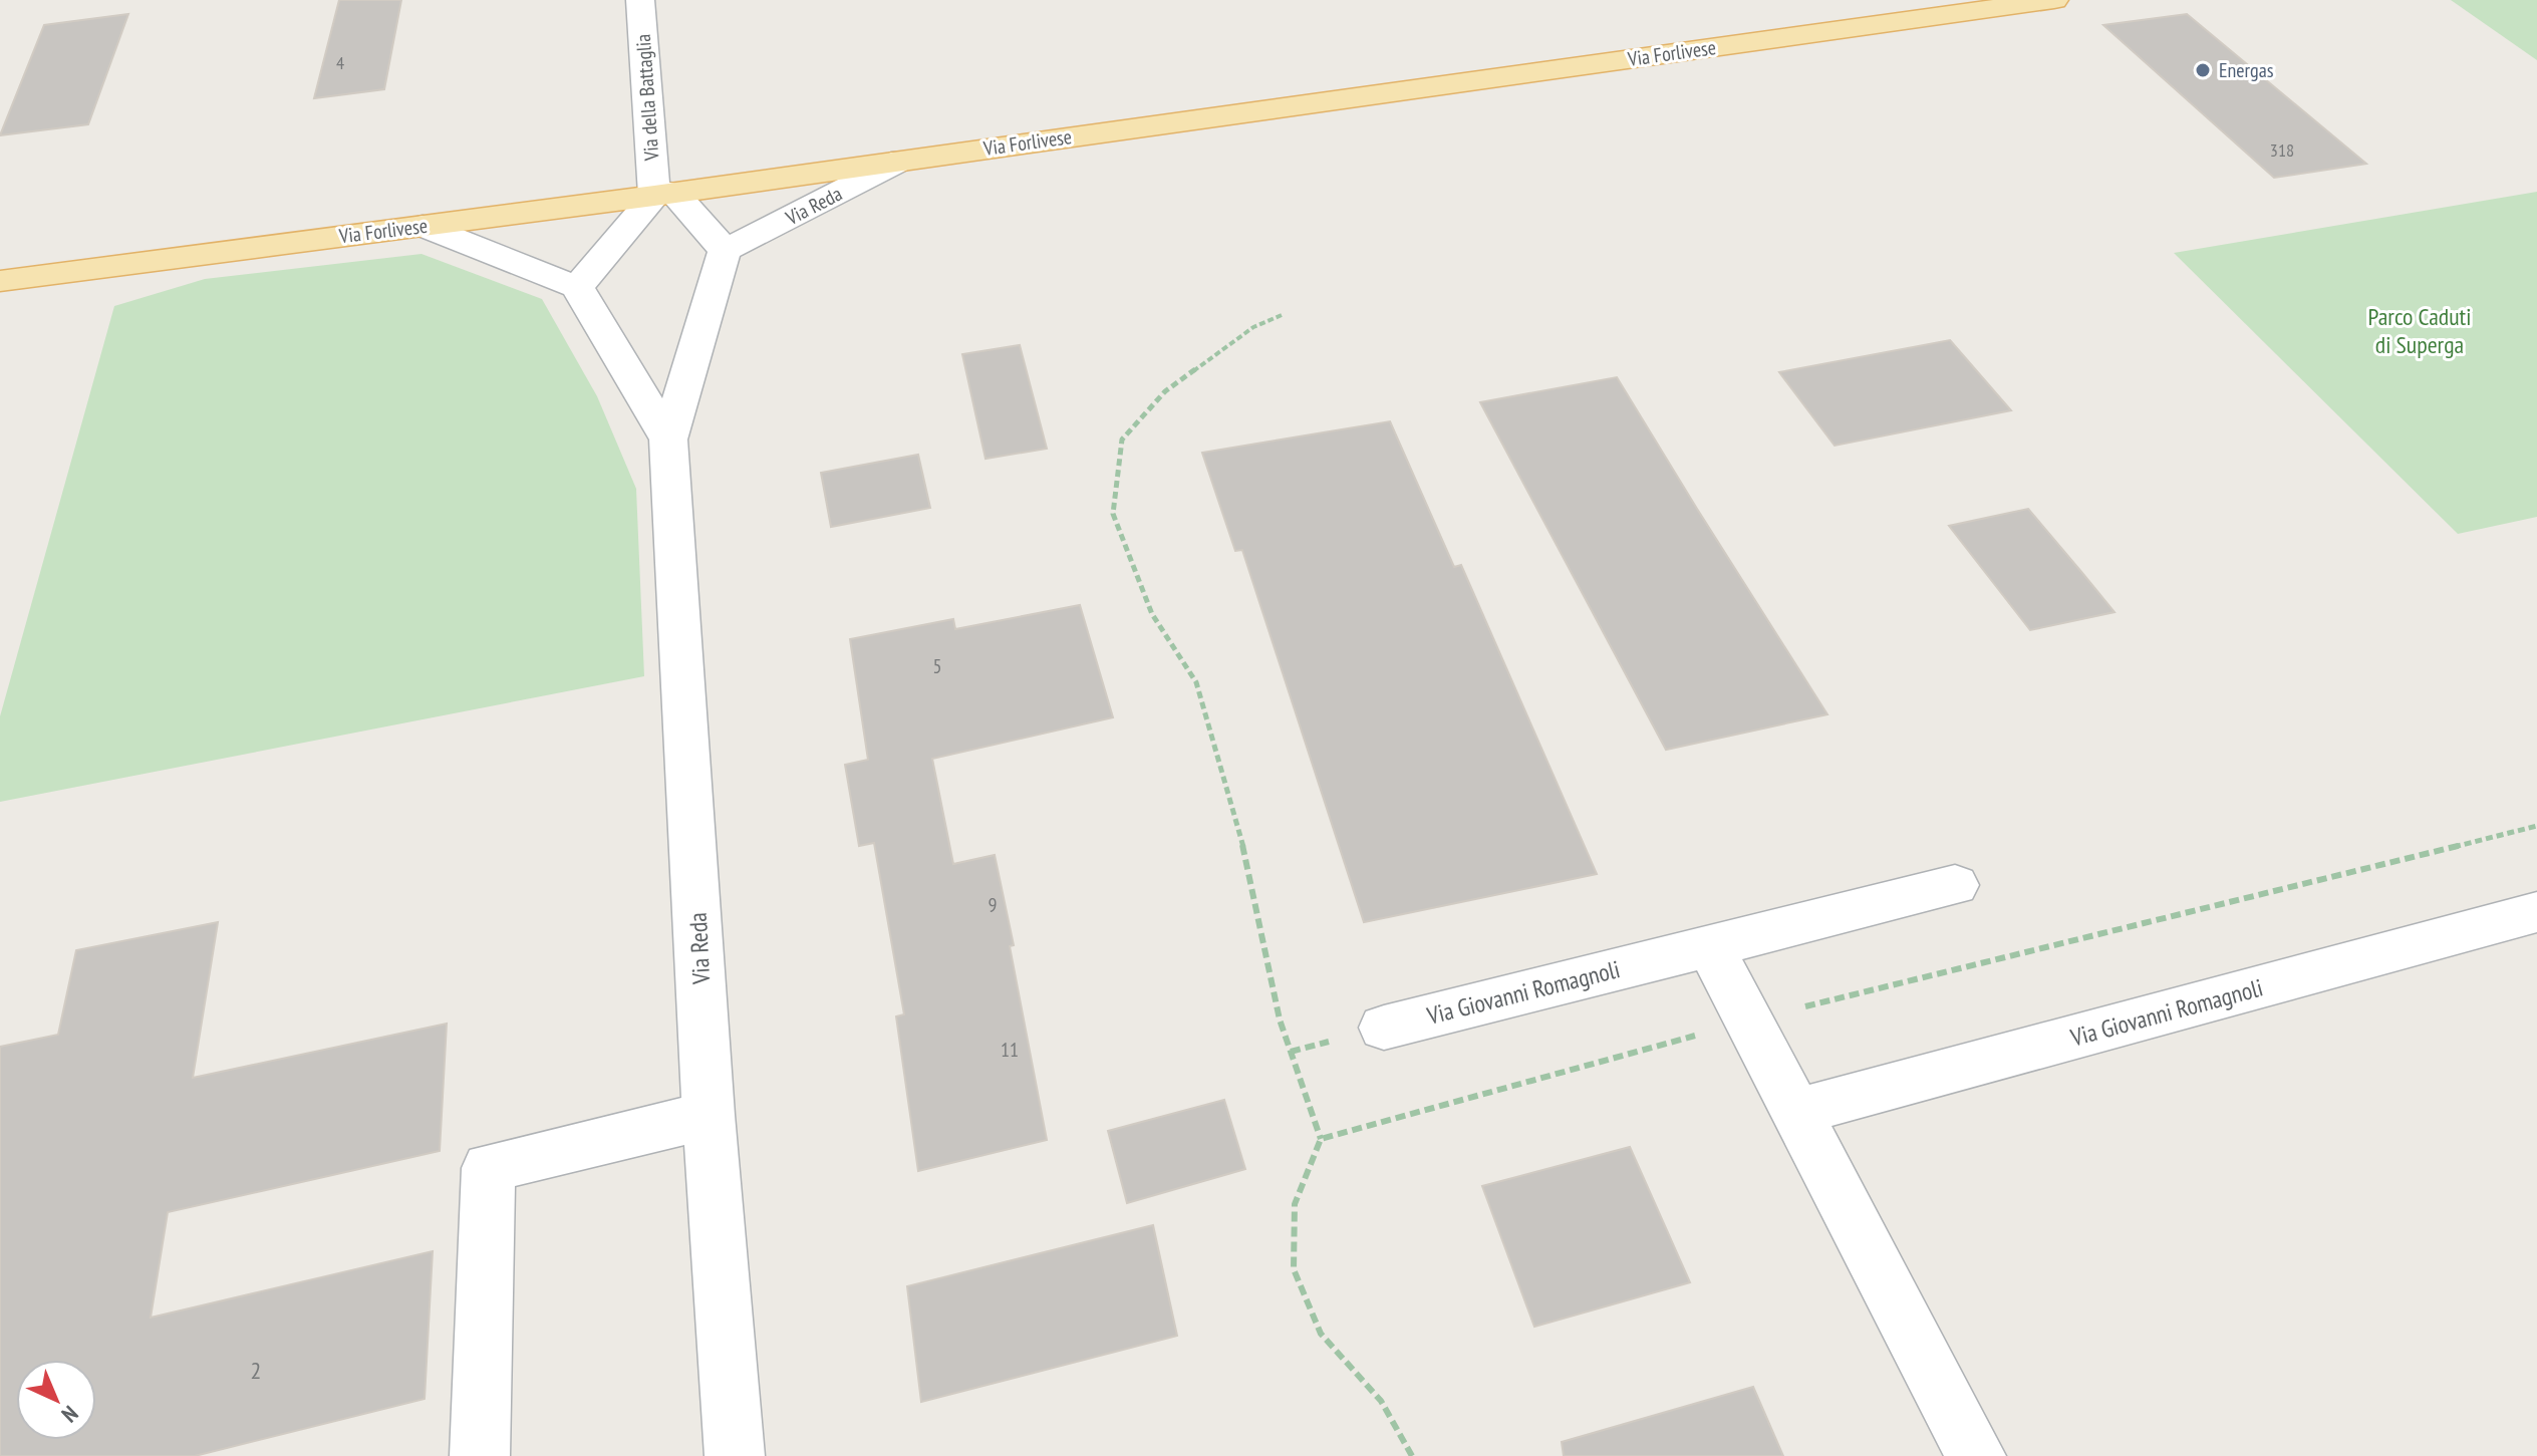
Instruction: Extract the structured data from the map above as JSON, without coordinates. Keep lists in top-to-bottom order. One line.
{"streets":{"main road":["Via Forlivese"],"street":["Via della Battaglia","Via Reda","Via Giovanni Romagnoli"]},"crossings":[["Via Forlivese","Via della Battaglia"],["Via Forlivese","Via Reda"]],"parks":["Parco Caduti di Superga"],"places":["Energas"],"house_numbers":["4","318","5","9","11","2"],"north":"bottom right"}
